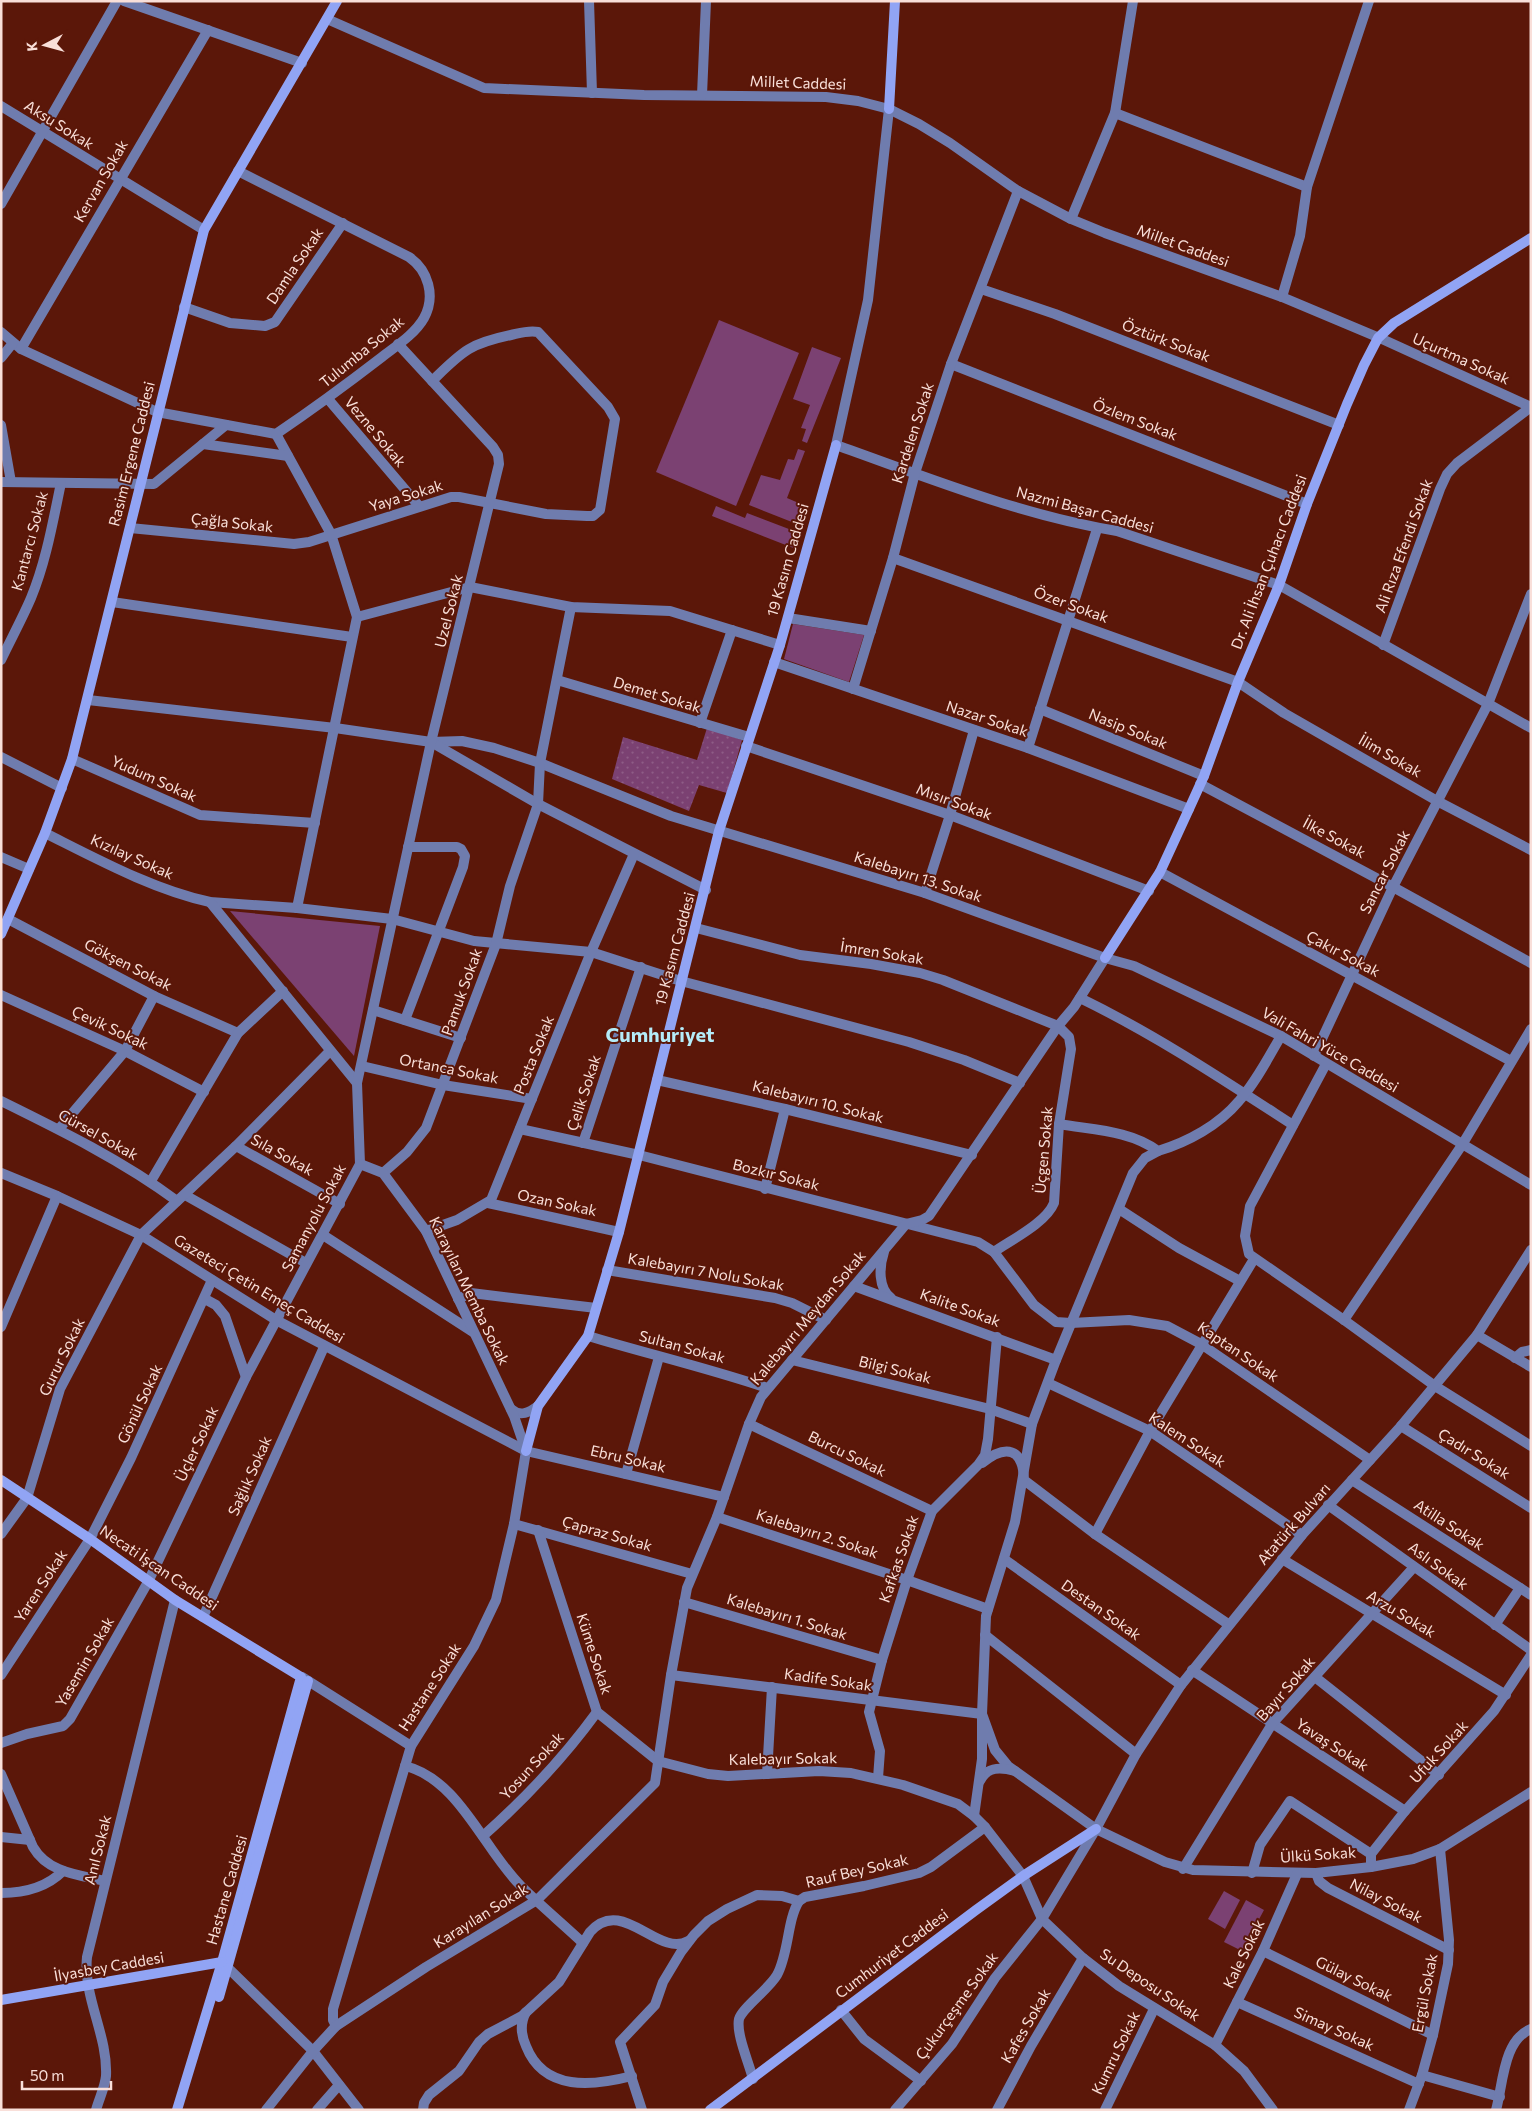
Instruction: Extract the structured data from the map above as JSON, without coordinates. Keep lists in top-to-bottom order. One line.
{"streets":{"main road":["Rasim Ergene Caddesi","19 Kasım Caddesi","Dr. Ali İhsan Çuhacı Caddesi","Necati İşcan Caddesi","Hastane Caddesi","Cumhuriyet Caddesi","İlyasbey Caddesi"],"street":["Millet Caddesi","Aksu Sokak","Kervan Sokak","Damla Sokak","Öztürk Sokak","Tulumba Sokak","Uçurtma Sokak","Özlem Sokak","Vezne Sokak","Kardelen Sokak","Yaya Sokak","Nazmi Başar Caddesi","Çağla Sokak","Kantarcı Sokak","Ali Rıza Efendi Sokak","Özer Sokak","Uzel Sokak","Demet Sokak","Nazar Sokak","Nasip Sokak","İlim Sokak","Yudum Sokak","Mısır Sokak","İlke Sokak","Kızılay Sokak","Sancar Sokak","Kalebayırı 13. Sokak","İmren Sokak","Çakır Sokak","Gökşen Sokak","Pamuk Sokak","Çevik Sokak","Vali Fahri Yüce Caddesi","Posta Sokak","Ortanca Sokak","Çelik Sokak","Kalebayırı 10. Sokak","Gürsel Sokak","Üçgen Sokak","Sıla Sokak","Bozkır Sokak","Ozan Sokak","Samanyolu Sokak","Kalebayırı 7 Nolu Sokak","Gazeteci Çetin Emeç Caddesi","Karayılan Memba Sokak","Kalite Sokak","Kalebayırı Meydan Sokak","Sultan Sokak","Kaptan Sokak","Gurur Sokak","Bilgi Sokak","Gönül Sokak","Kalem Sokak","Üçler Sokak","Burcu Sokak","Çadır Sokak","Ebru Sokak","Sağlık Sokak","Atatürk Bulvarı","Atilla Sokak","Çapraz Sokak","Kalebayırı 2. Sokak","Kafkas Sokak","Aslı Sokak","Yaren Sokak","Destan Sokak","Arzu Sokak","Kalebayırı 1. Sokak","Küme Sokak","Yasemin Sokak","Kadife Sokak","Hastane Sokak","Bayır Sokak","Yavaş Sokak","Ufuk Sokak","Kalebayır Sokak","Yosun Sokak","Anıl Sokak","Ülkü Sokak","Rauf Bey Sokak","Nilay Sokak","Karayılan Sokak","Kale Sokak","Gülay Sokak","Su Deposu Sokak","Ergül Sokak","Çukurçeşme Sokak","Kafes Sokak","Simay Sokak","Kumru Sokak"]},"crossings":[["Millet Caddesi","Uçurtma Sokak"],["Millet Caddesi","Kardelen Sokak"],["Millet Caddesi","Rasim Ergene Caddesi"],["Millet Caddesi","Dr. Ali İhsan Çuhacı Caddesi"],["Aksu Sokak","Kervan Sokak"],["Aksu Sokak","Rasim Ergene Caddesi"],["Damla Sokak","Tulumba Sokak"],["Damla Sokak","Rasim Ergene Caddesi"],["Öztürk Sokak","Kardelen Sokak"],["Öztürk Sokak","Dr. Ali İhsan Çuhacı Caddesi"],["Tulumba Sokak","Vezne Sokak"],["Tulumba Sokak","Rasim Ergene Caddesi"],["Tulumba Sokak","Uzel Sokak"],["Uçurtma Sokak","Ali Rıza Efendi Sokak"],["Uçurtma Sokak","Dr. Ali İhsan Çuhacı Caddesi"],["Özlem Sokak","Kardelen Sokak"],["Özlem Sokak","Dr. Ali İhsan Çuhacı Caddesi"],["Vezne Sokak","Yaya Sokak"],["Kardelen Sokak","Nazmi Başar Caddesi"],["Kardelen Sokak","Özer Sokak"],["Kardelen Sokak","Nazar Sokak"],["Rasim Ergene Caddesi","Çağla Sokak"],["Rasim Ergene Caddesi","Yudum Sokak"],["Rasim Ergene Caddesi","Kızılay Sokak"],["Rasim Ergene Caddesi","Gökşen Sokak"],["Yaya Sokak","Çağla Sokak"],["Yaya Sokak","Uzel Sokak"],["Nazmi Başar Caddesi","Ali Rıza Efendi Sokak"],["Nazmi Başar Caddesi","19 Kasım Caddesi"],["Nazmi Başar Caddesi","Dr. Ali İhsan Çuhacı Caddesi"],["Nazmi Başar Caddesi","Sancar Sokak"],["19 Kasım Caddesi","Demet Sokak"],["19 Kasım Caddesi","Nazar Sokak"],["19 Kasım Caddesi","Mısır Sokak"],["19 Kasım Caddesi","Kızılay Sokak"],["19 Kasım Caddesi","Kalebayırı 13. Sokak"],["19 Kasım Caddesi","İmren Sokak"],["19 Kasım Caddesi","Kalebayırı 10. Sokak"],["19 Kasım Caddesi","Bozkır Sokak"],["19 Kasım Caddesi","Ozan Sokak"],["19 Kasım Caddesi","Kalebayırı 7 Nolu Sokak"],["19 Kasım Caddesi","Gazeteci Çetin Emeç Caddesi"],["19 Kasım Caddesi","Karayılan Memba Sokak"],["19 Kasım Caddesi","Sultan Sokak"],["19 Kasım Caddesi","Ebru Sokak"],["19 Kasım Caddesi","Hastane Sokak"],["Dr. Ali İhsan Çuhacı Caddesi","Özer Sokak"],["Dr. Ali İhsan Çuhacı Caddesi","Nazar Sokak"],["Dr. Ali İhsan Çuhacı Caddesi","Nasip Sokak"],["Dr. Ali İhsan Çuhacı Caddesi","İlim Sokak"],["Dr. Ali İhsan Çuhacı Caddesi","Mısır Sokak"],["Dr. Ali İhsan Çuhacı Caddesi","İlke Sokak"],["Dr. Ali İhsan Çuhacı Caddesi","Kalebayırı 13. Sokak"],["Dr. Ali İhsan Çuhacı Caddesi","Çakır Sokak"],["Dr. Ali İhsan Çuhacı Caddesi","Vali Fahri Yüce Caddesi"],["Dr. Ali İhsan Çuhacı Caddesi","Kalebayırı Meydan Sokak"],["Özer Sokak","İlim Sokak"],["Uzel Sokak","Kızılay Sokak"],["Uzel Sokak","Kalebayırı 13. Sokak"],["Uzel Sokak","Samanyolu Sokak"],["Demet Sokak","Mısır Sokak"],["Demet Sokak","Pamuk Sokak"],["Nasip Sokak","İlke Sokak"],["İlim Sokak","Sancar Sokak"],["İlke Sokak","Sancar Sokak"],["Kızılay Sokak","Pamuk Sokak"],["Kızılay Sokak","Posta Sokak"],["Kızılay Sokak","Çelik Sokak"],["Kızılay Sokak","Samanyolu Sokak"],["Kızılay Sokak","Kalebayırı Meydan Sokak"],["Sancar Sokak","Çakır Sokak"],["Sancar Sokak","Vali Fahri Yüce Caddesi"],["Kalebayırı 13. Sokak","Pamuk Sokak"],["Kalebayırı 13. Sokak","Vali Fahri Yüce Caddesi"],["Kalebayırı 13. Sokak","Kalebayırı Meydan Sokak"],["İmren Sokak","Üçgen Sokak"],["İmren Sokak","Kalebayırı Meydan Sokak"],["Pamuk Sokak","Ortanca Sokak"],["Pamuk Sokak","Karayılan Memba Sokak"],["Vali Fahri Yüce Caddesi","Kalebayırı Meydan Sokak"],["Posta Sokak","Ortanca Sokak"],["Posta Sokak","Bozkır Sokak"],["Posta Sokak","Ozan Sokak"],["Ortanca Sokak","Samanyolu Sokak"],["Çelik Sokak","Bozkır Sokak"],["Kalebayırı 10. Sokak","Kalebayırı Meydan Sokak"],["Gürsel Sokak","Samanyolu Sokak"],["Gürsel Sokak","Gurur Sokak"],["Üçgen Sokak","Bozkır Sokak"],["Üçgen Sokak","Kalebayırı Meydan Sokak"],["Sıla Sokak","Samanyolu Sokak"],["Sıla Sokak","Gurur Sokak"],["Bozkır Sokak","Kalebayırı Meydan Sokak"],["Samanyolu Sokak","Gazeteci Çetin Emeç Caddesi"],["Samanyolu Sokak","Üçler Sokak"],["Kalebayırı 7 Nolu Sokak","Kalebayırı Meydan Sokak"],["Gazeteci Çetin Emeç Caddesi","Karayılan Memba Sokak"],["Gazeteci Çetin Emeç Caddesi","Gurur Sokak"],["Gazeteci Çetin Emeç Caddesi","Gönül Sokak"],["Gazeteci Çetin Emeç Caddesi","Üçler Sokak"],["Gazeteci Çetin Emeç Caddesi","Ebru Sokak"],["Gazeteci Çetin Emeç Caddesi","Sağlık Sokak"],["Gazeteci Çetin Emeç Caddesi","Hastane Sokak"],["Karayılan Memba Sokak","Ebru Sokak"],["Karayılan Memba Sokak","Hastane Sokak"],["Kalite Sokak","Kalebayırı Meydan Sokak"],["Kalite Sokak","Kafkas Sokak"],["Kalebayırı Meydan Sokak","Sultan Sokak"],["Kalebayırı Meydan Sokak","Bilgi Sokak"],["Kalebayırı Meydan Sokak","Burcu Sokak"],["Kalebayırı Meydan Sokak","Ebru Sokak"],["Kalebayırı Meydan Sokak","Çapraz Sokak"],["Kalebayırı Meydan Sokak","Kalebayırı 2. Sokak"],["Kalebayırı Meydan Sokak","Kalebayırı 1. Sokak"],["Kalebayırı Meydan Sokak","Küme Sokak"],["Kalebayırı Meydan Sokak","Kadife Sokak"],["Kalebayırı Meydan Sokak","Kalebayır Sokak"],["Kalebayırı Meydan Sokak","Karayılan Sokak"],["Kaptan Sokak","Atatürk Bulvarı"],["Gurur Sokak","Necati İşcan Caddesi"],["Bilgi Sokak","Kafkas Sokak"],["Gönül Sokak","Necati İşcan Caddesi"],["Gönül Sokak","Yaren Sokak"],["Kalem Sokak","Atatürk Bulvarı"],["Üçler Sokak","Necati İşcan Caddesi"],["Üçler Sokak","Yasemin Sokak"],["Burcu Sokak","Kafkas Sokak"],["Çadır Sokak","Atatürk Bulvarı"],["Ebru Sokak","Hastane Sokak"],["Sağlık Sokak","Necati İşcan Caddesi"],["Atatürk Bulvarı","Atilla Sokak"],["Atatürk Bulvarı","Aslı Sokak"],["Atatürk Bulvarı","Destan Sokak"],["Atatürk Bulvarı","Arzu Sokak"],["Atatürk Bulvarı","Yavaş Sokak"],["Atatürk Bulvarı","Ülkü Sokak"],["Atatürk Bulvarı","Cumhuriyet Caddesi"],["Atatürk Bulvarı","Çukurçeşme Sokak"],["Çapraz Sokak","Küme Sokak"],["Çapraz Sokak","Hastane Sokak"],["Kalebayırı 2. Sokak","Kafkas Sokak"],["Kafkas Sokak","Kalebayırı 1. Sokak"],["Kafkas Sokak","Kadife Sokak"],["Kafkas Sokak","Kalebayır Sokak"],["Aslı Sokak","Bayır Sokak"],["Necati İşcan Caddesi","Yaren Sokak"],["Necati İşcan Caddesi","Yasemin Sokak"],["Necati İşcan Caddesi","Anıl Sokak"],["Necati İşcan Caddesi","Hastane Caddesi"],["Arzu Sokak","Bayır Sokak"],["Arzu Sokak","Ufuk Sokak"],["Küme Sokak","Kalebayır Sokak"],["Küme Sokak","Yosun Sokak"],["Küme Sokak","Karayılan Sokak"],["Kadife Sokak","Ülkü Sokak"],["Hastane Sokak","Karayılan Sokak"],["Bayır Sokak","Yavaş Sokak"],["Bayır Sokak","Ülkü Sokak"],["Yavaş Sokak","Ufuk Sokak"],["Kalebayır Sokak","Rauf Bey Sokak"],["Kalebayır Sokak","Karayılan Sokak"],["Kalebayır Sokak","Cumhuriyet Caddesi"],["Kalebayır Sokak","Su Deposu Sokak"],["Anıl Sokak","İlyasbey Caddesi"],["Ülkü Sokak","Nilay Sokak"],["Ülkü Sokak","Cumhuriyet Caddesi"],["Ülkü Sokak","Kale Sokak"],["Ülkü Sokak","Ergül Sokak"],["Ülkü Sokak","Çukurçeşme Sokak"],["Rauf Bey Sokak","Cumhuriyet Caddesi"],["Hastane Caddesi","İlyasbey Caddesi"],["Nilay Sokak","Ergül Sokak"],["Cumhuriyet Caddesi","Su Deposu Sokak"],["Cumhuriyet Caddesi","Çukurçeşme Sokak"],["Kale Sokak","Gülay Sokak"],["Kale Sokak","Su Deposu Sokak"],["Kale Sokak","Simay Sokak"],["Gülay Sokak","Ergül Sokak"],["Su Deposu Sokak","Çukurçeşme Sokak"],["Su Deposu Sokak","Kafes Sokak"],["Su Deposu Sokak","Kumru Sokak"],["Ergül Sokak","Simay Sokak"]],"districts":["Cumhuriyet"],"scale_bar":"50 m","north":"left"}
